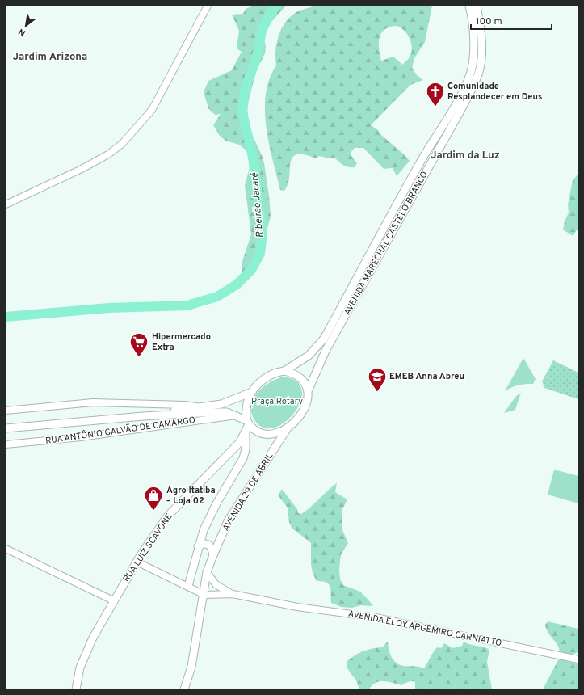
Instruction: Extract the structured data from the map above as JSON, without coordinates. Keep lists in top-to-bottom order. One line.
{"streets":{"main road":["AVENIDA MARECHAL CASTELO BRANCO","RUA ANTÔNIO GALVÃO DE CAMARGO","AVENIDA 29 DE ABRIL","RUA LUIZ SCAVONE","AVENIDA ELOY ARGEMIRO CARNIATTO"]},"crossings":[["AVENIDA MARECHAL CASTELO BRANCO","AVENIDA 29 DE ABRIL"],["AVENIDA MARECHAL CASTELO BRANCO","RUA LUIZ SCAVONE"],["AVENIDA 29 DE ABRIL","RUA LUIZ SCAVONE"]],"districts":["Jardim Arizona","Jardim da Luz"],"water":["Ribeirão Jacaré"],"parks":["Praça Rotary"],"places":{"church":["Comunidade Resplandecer em Deus"],"supermarket":["Hipermercado Extra"],"school or university":["EMEB Anna Abreu"],"shop":["Agro Itatiba – Loja 02"]},"scale_bar":"100 m","north":"bottom left"}
